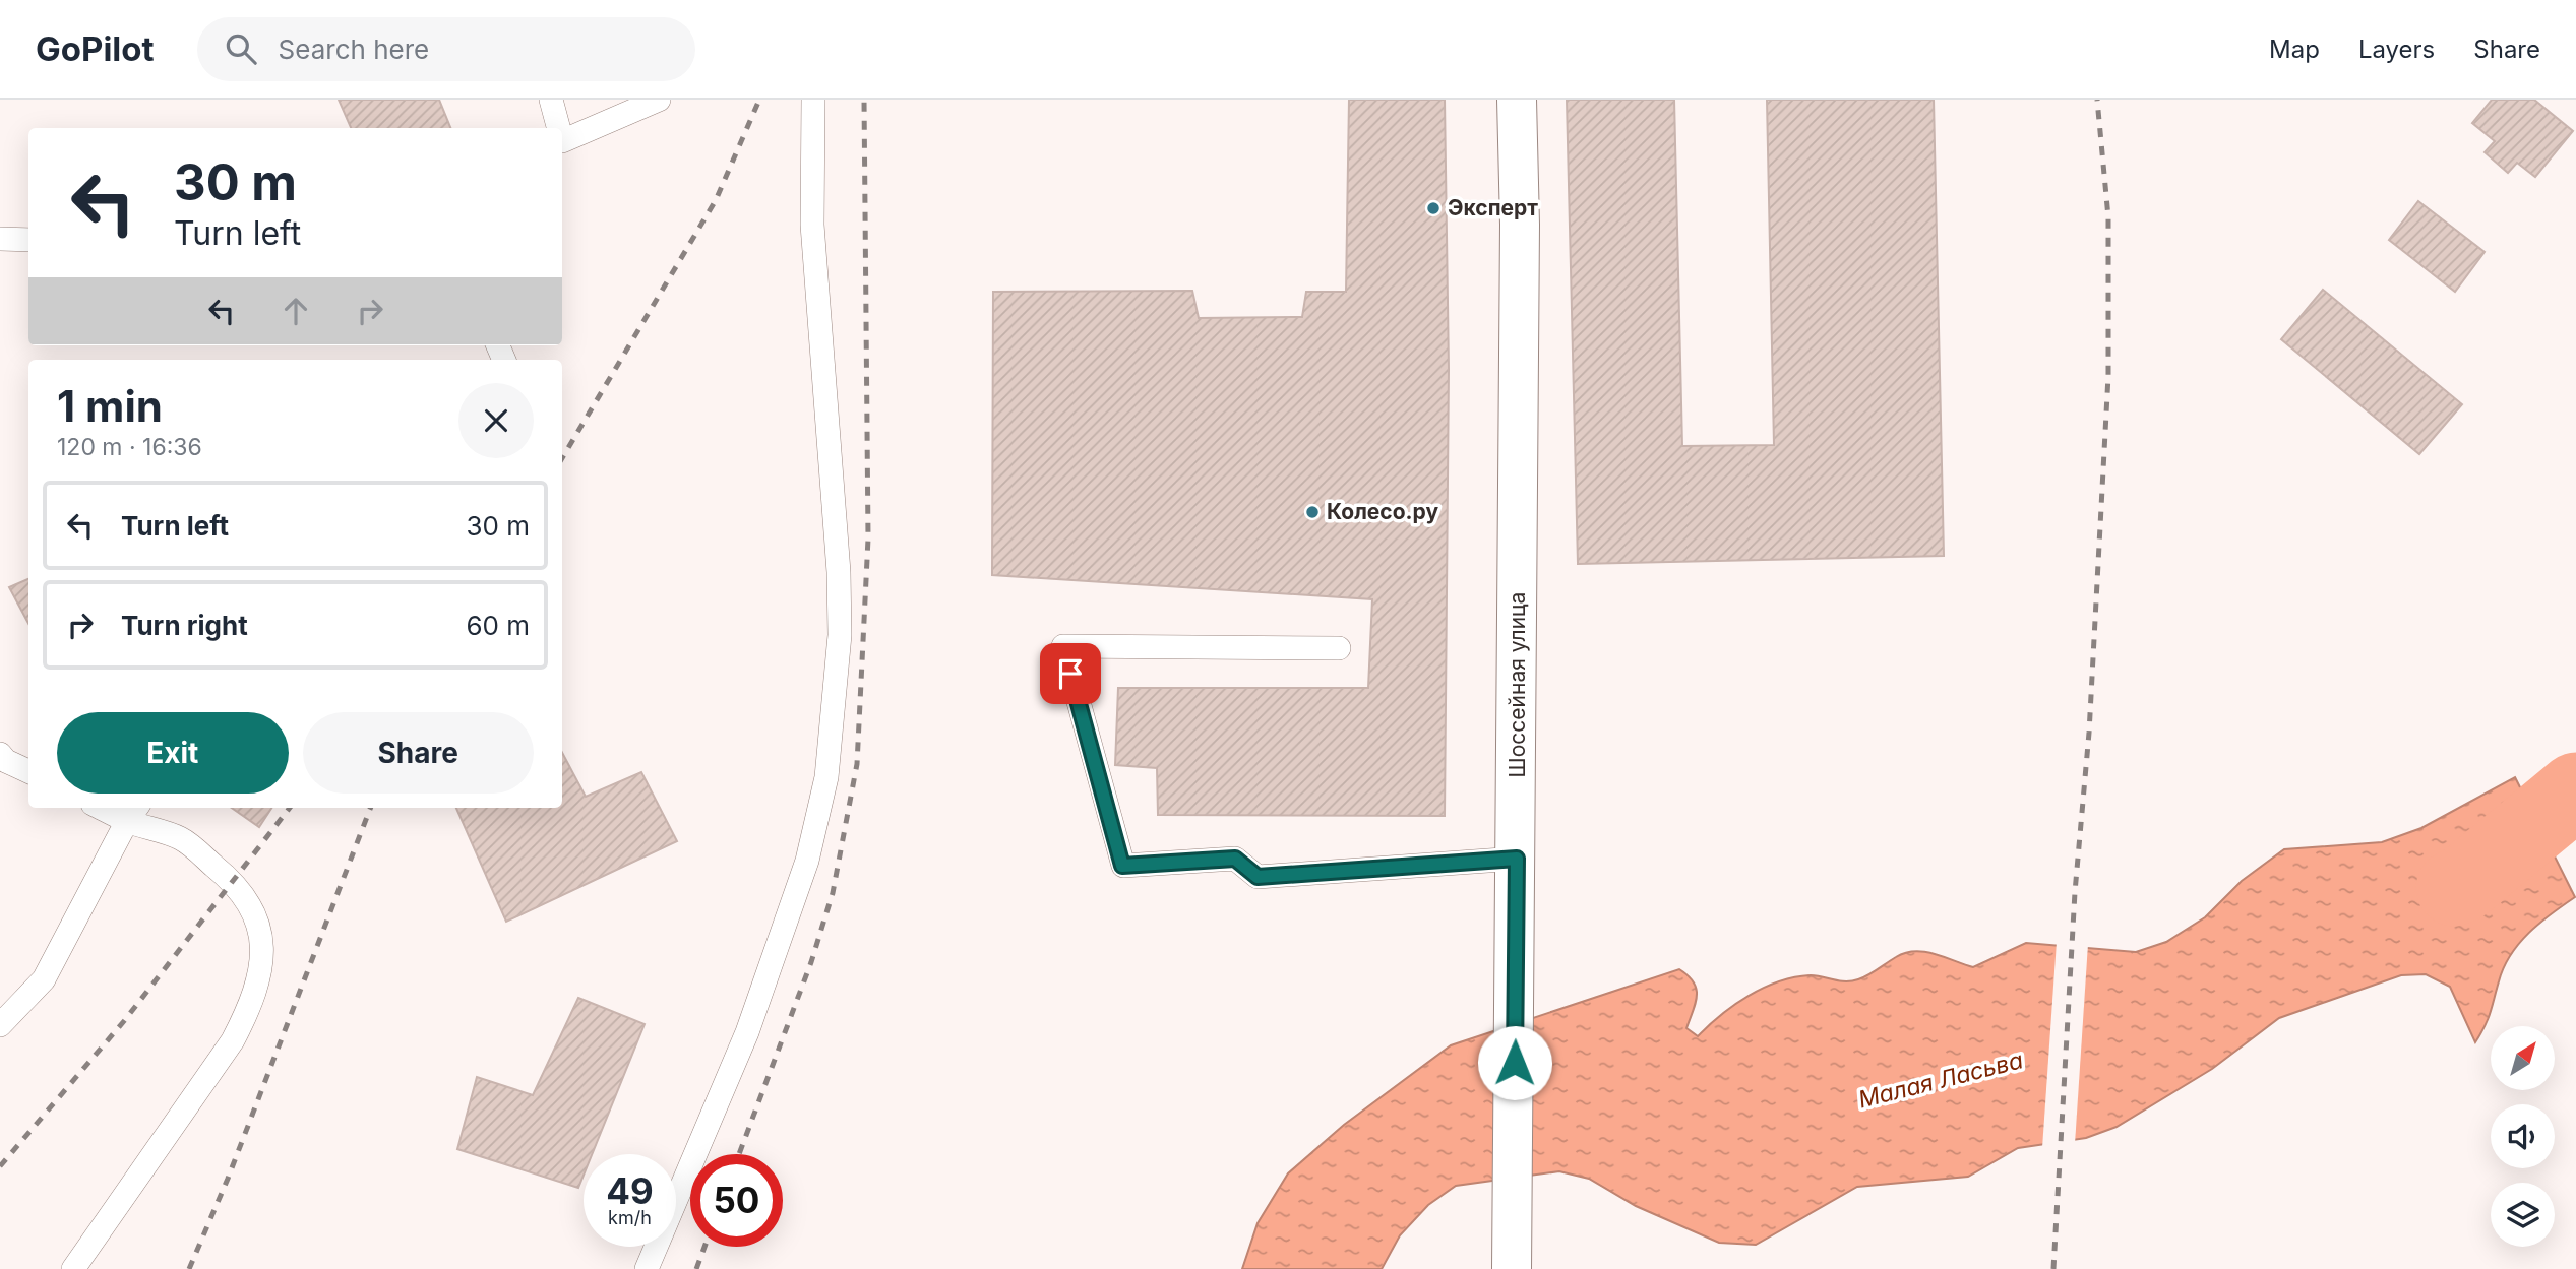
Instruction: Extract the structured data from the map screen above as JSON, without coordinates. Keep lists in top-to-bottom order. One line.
{"streets":{"main road":["Шоссейная улица"]},"water":["Малая Ласьва"],"places":["Эксперт","Колесо.ру"],"north":"top right","page":{"header":"GoPilot","search":"Search here","nav":["Map","Layers","Share"],"turn":["30 m","Turn left"],"heading":["1 min","120 m · 16:36"],"list":[{"name":"Turn left","value":"30 m"},{"name":"Turn right","value":"60 m"}],"buttons":["Exit","Share"],"speed":"49 km/h","limit":"50"}}
